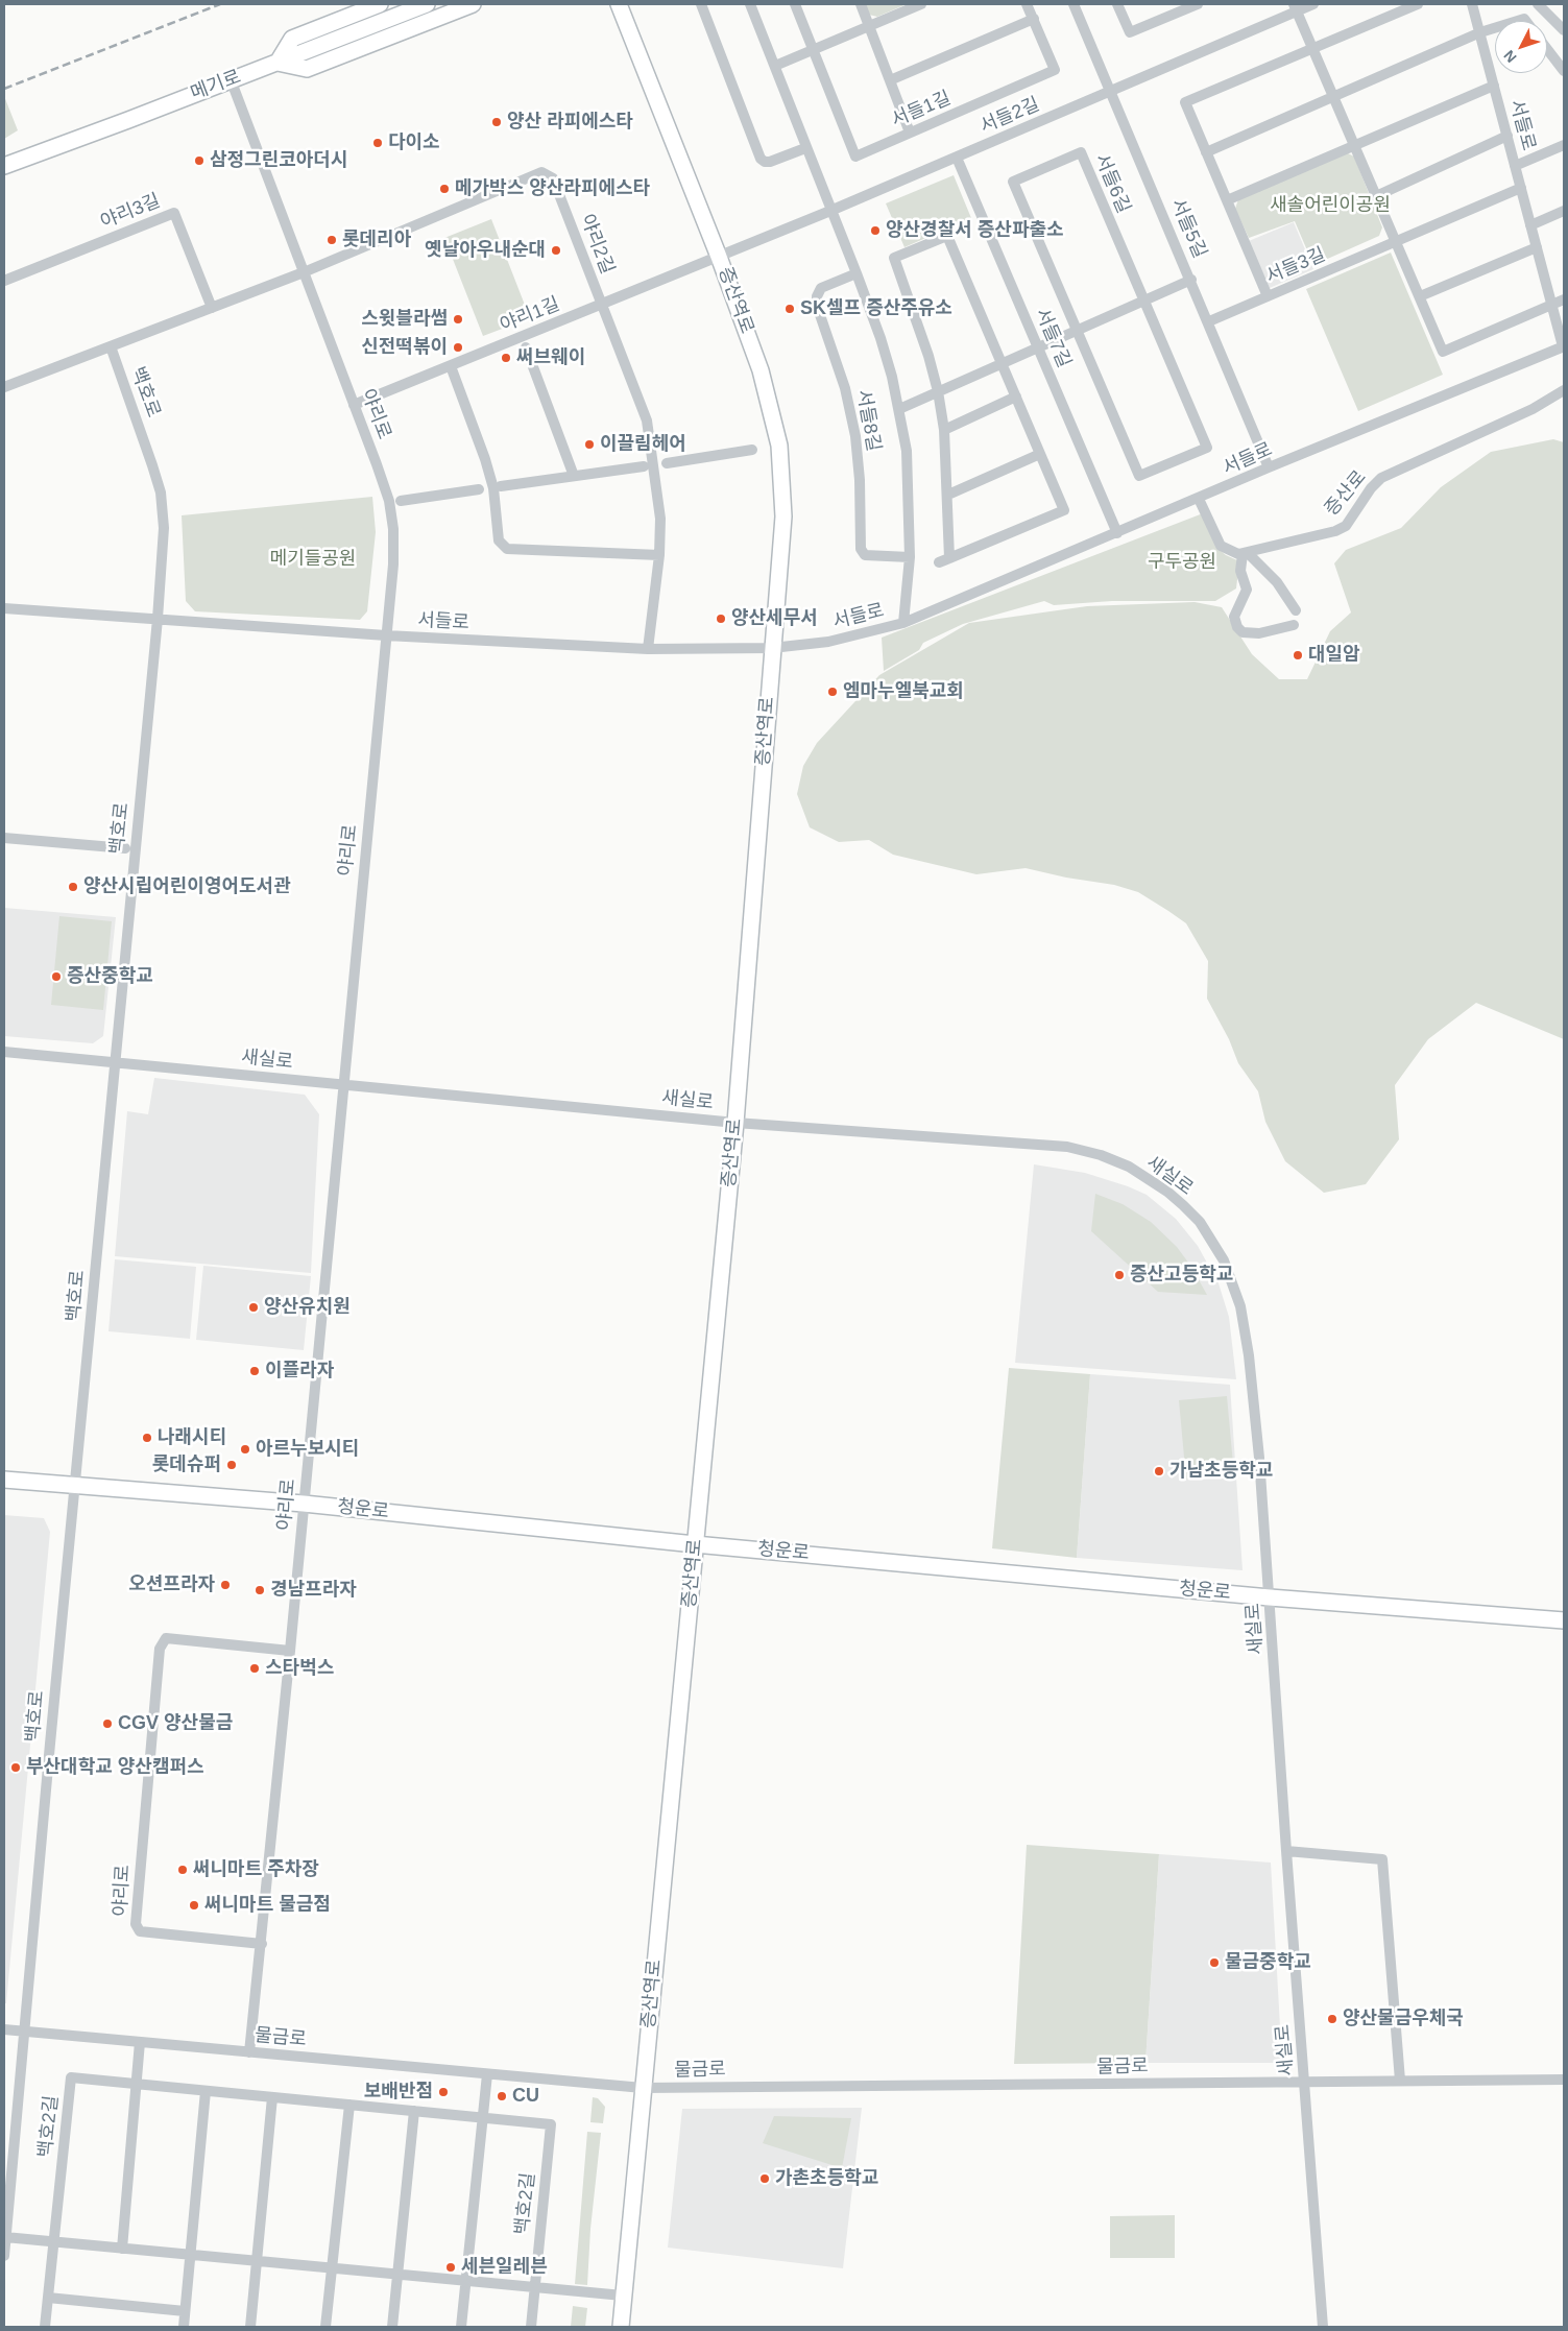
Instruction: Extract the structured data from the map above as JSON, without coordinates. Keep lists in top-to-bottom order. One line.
{"streets":{"street":["메기로","서들1길","서들2길","서들로","서들6길","야리3길","서들5길","야리2길","서들3길","증산역로","야리1길","서들7길","백호로","야리로","서들8길","증산로","새실로","청운로","물금로","백호2길"]},"crossings":[["메기로","야리로"],["서들2길","서들5길"],["서들2길","증산역로"],["서들2길","야리1길"],["서들2길","서들7길"],["서들2길","서들8길"],["서들로","서들5길"],["서들로","야리2길"],["서들로","서들3길"],["서들로","증산역로"],["서들로","서들7길"],["서들로","백호로"],["서들로","야리로"],["서들로","서들8길"],["서들5길","서들3길"],["야리2길","야리1길"],["야리2길","야리로"],["증산역로","야리1길"],["증산역로","새실로"],["증산역로","청운로"],["증산역로","물금로"],["야리1길","야리로"],["백호로","새실로"],["백호로","청운로"],["백호로","물금로"],["야리로","새실로"],["야리로","청운로"],["야리로","물금로"],["새실로","청운로"],["새실로","물금로"]],"parks":["새솔어린이공원","메기들공원","구두공원"],"places":["양산 라피에스타","다이소","삼정그린코아더시","메가박스 양산라피에스타","양산경찰서 증산파출소","롯데리아","옛날아우내순대","SK셀프 증산주유소","스윗블라썸","신전떡볶이","써브웨이","이끌림헤어","양산세무서","대일암","엠마누엘북교회","양산시립어린이영어도서관","증산중학교","증산고등학교","양산유치원","이플라자","나래시티","아르누보시티","롯데슈퍼","가남초등학교","오션프라자","경남프라자","스타벅스","CGV 양산물금","부산대학교 양산캠퍼스","써니마트 주차장","써니마트 물금점","물금중학교","양산물금우체국","보배반점","CU","가촌초등학교","세븐일레븐"],"north":"bottom left"}
